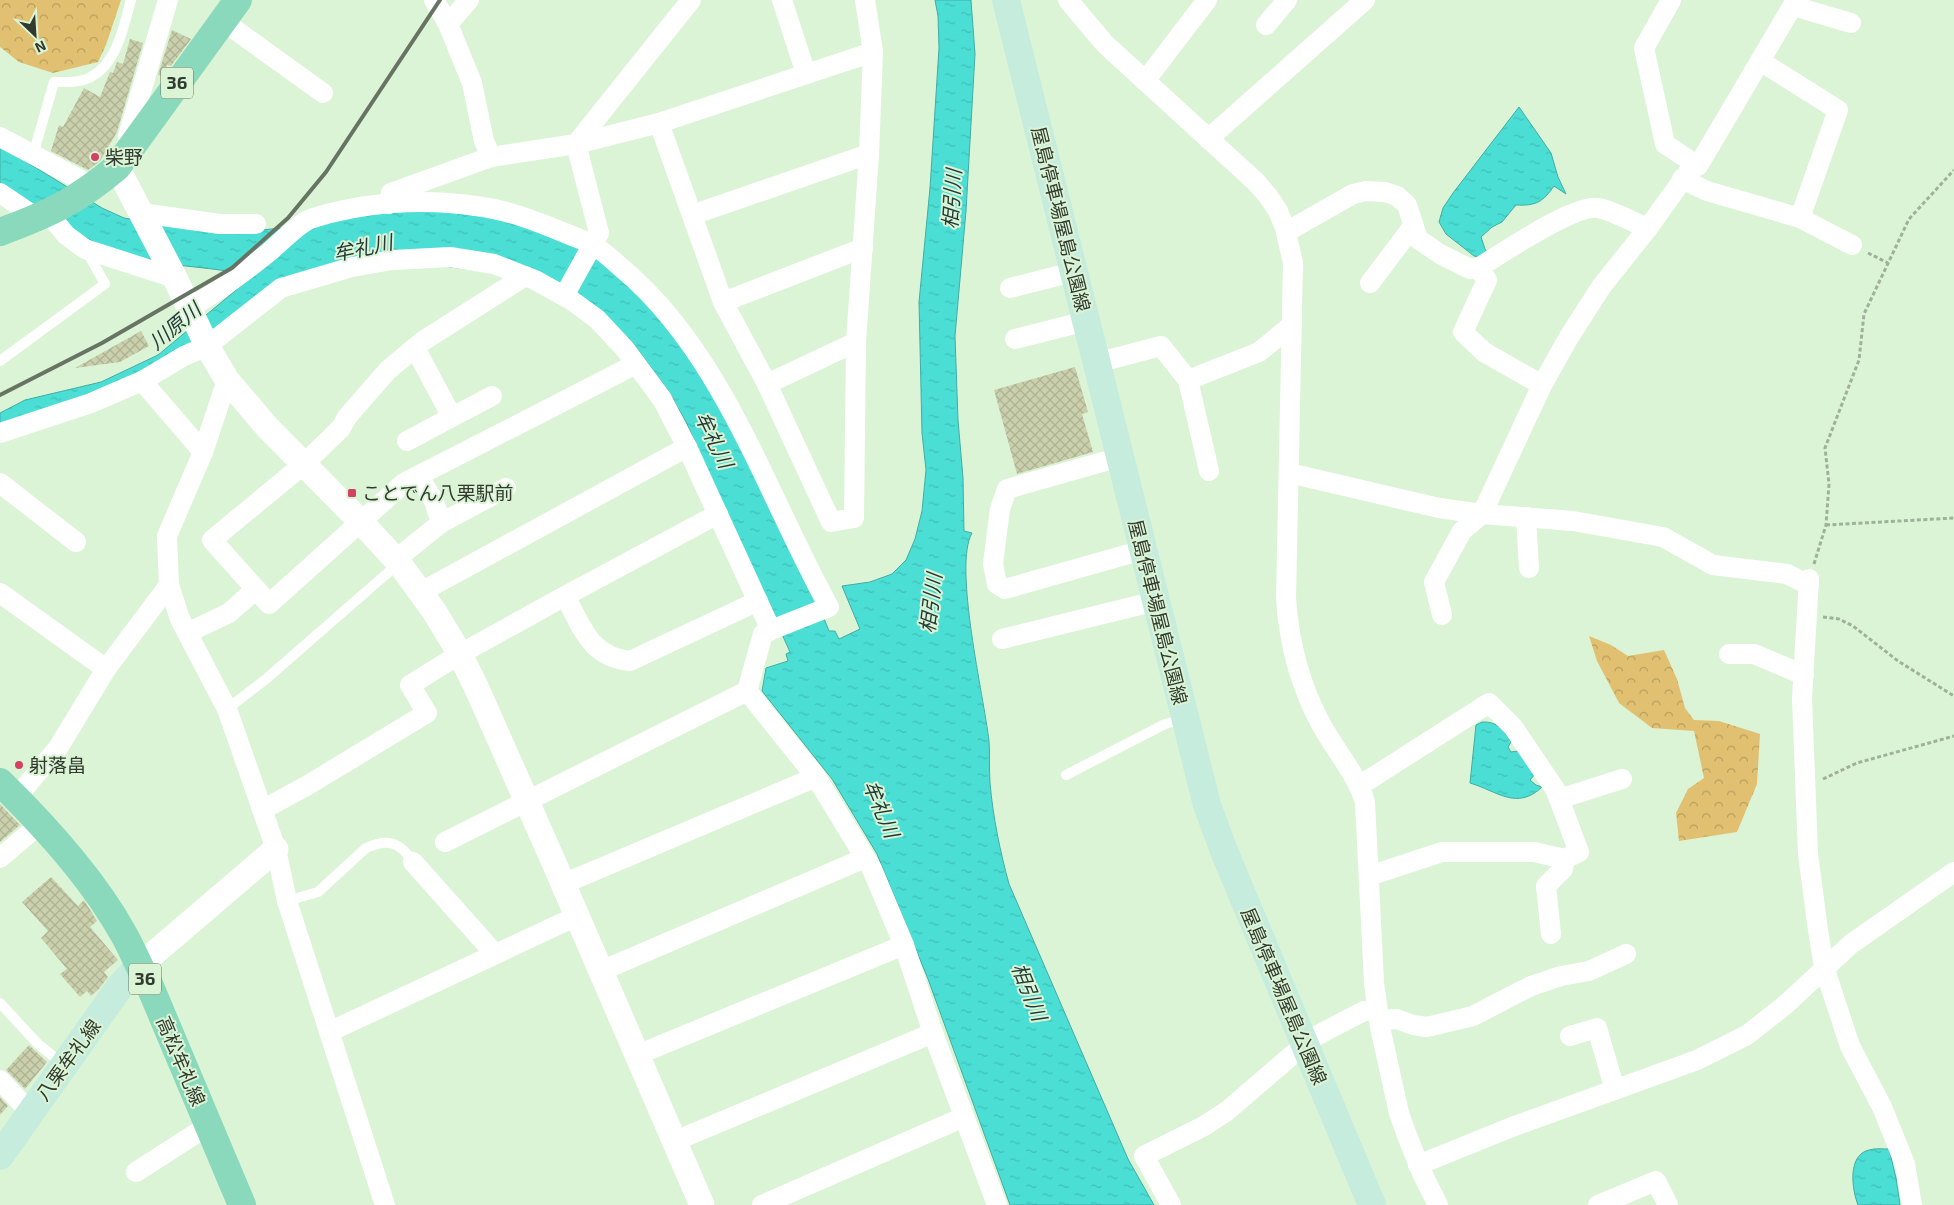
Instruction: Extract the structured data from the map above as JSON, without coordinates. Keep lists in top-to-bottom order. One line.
{"streets":{"main road":["36","屋島停車場屋島公園線","八栗牟礼線","高松牟礼線"]},"crossings":[["八栗牟礼線","高松牟礼線"]],"water":["相引川","牟礼川","川原川"],"places":{"other":["柴野","射落畠"],"transit":["ことでん八栗駅前"]},"north":"bottom right"}
